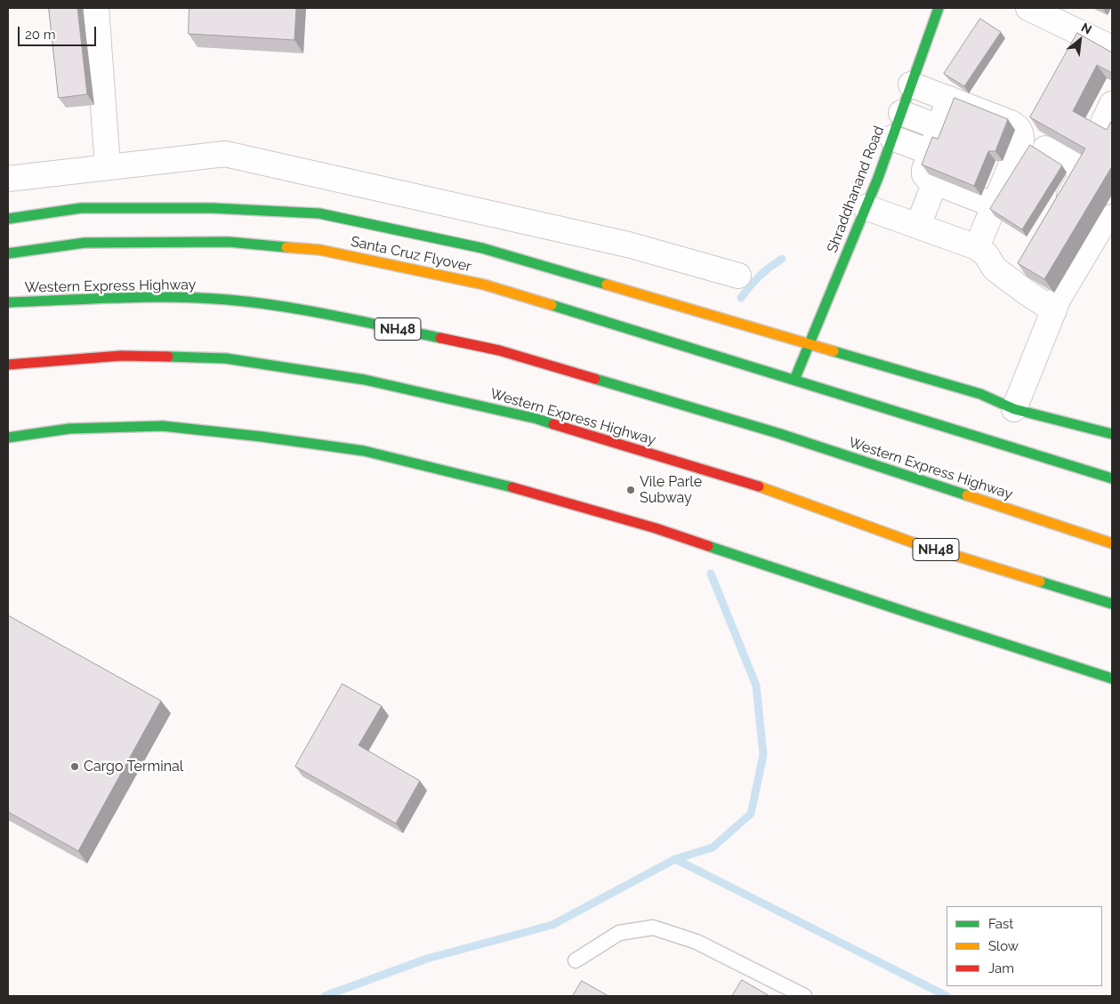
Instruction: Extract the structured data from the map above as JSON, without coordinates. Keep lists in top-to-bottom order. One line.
{"streets":{"main road":["Shraddhanand Road","Santa Cruz Flyover","Western Express Highway","NH48"]},"crossings":[["Shraddhanand Road","Santa Cruz Flyover"]],"places":["Vile Parle Subway","Cargo Terminal"],"legend":["Fast","Slow","Jam"],"scale_bar":"20 m","north":"top right"}
